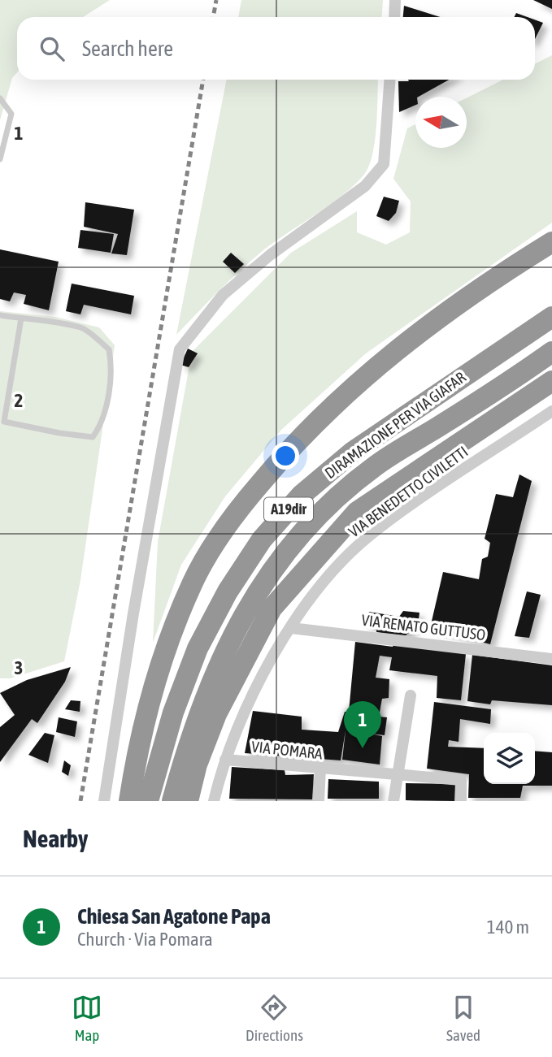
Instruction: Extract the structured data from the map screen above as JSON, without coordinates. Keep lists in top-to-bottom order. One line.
{"streets":{"highway":["DIRAMAZIONE PER VIA GIAFAR","A19dir"],"street":["VIA BENEDETTO CIVILETTI","VIA RENATO GUTTUSO","VIA POMARA"]},"crossings":[["VIA BENEDETTO CIVILETTI","VIA RENATO GUTTUSO"],["VIA BENEDETTO CIVILETTI","VIA POMARA"]],"north":"left","page":{"search":"Search here","pins":"1","heading":"Nearby","list":[{"mark":"1","name":"Chiesa San Agatone Papa","note":"Church · Via Pomara","value":"140 m"}],"nav":["Map","Directions","Saved"]},"grid":{"rows":["1","2","3"]}}
